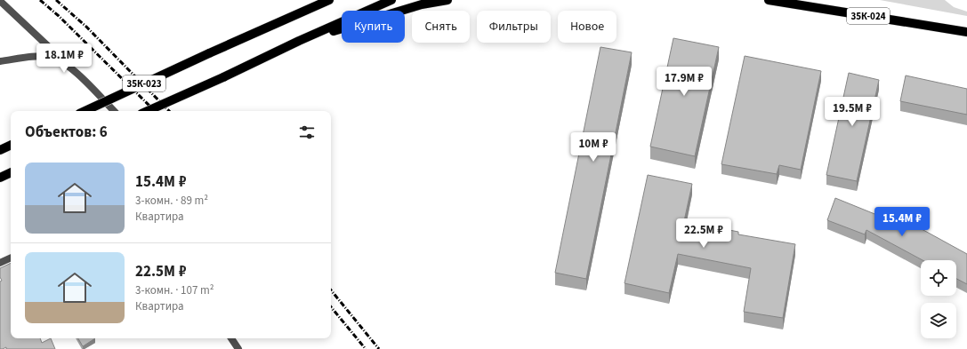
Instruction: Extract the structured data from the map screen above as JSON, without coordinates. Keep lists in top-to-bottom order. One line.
{"streets":{"main road":["35К-024","35К-023"]},"page":{"chip":["Купить","Снять","Фильтры","Новое"],"price":["18.1M ₽","17.9M ₽","19.5M ₽","10M ₽","15.4M ₽","22.5M ₽"],"heading":"Объектов: 6","list":[{"name":"15.4M ₽","note":"3-комн. · 89 m² · Квартира"},{"name":"22.5M ₽","note":"3-комн. · 107 m² · Квартира"}]}}
